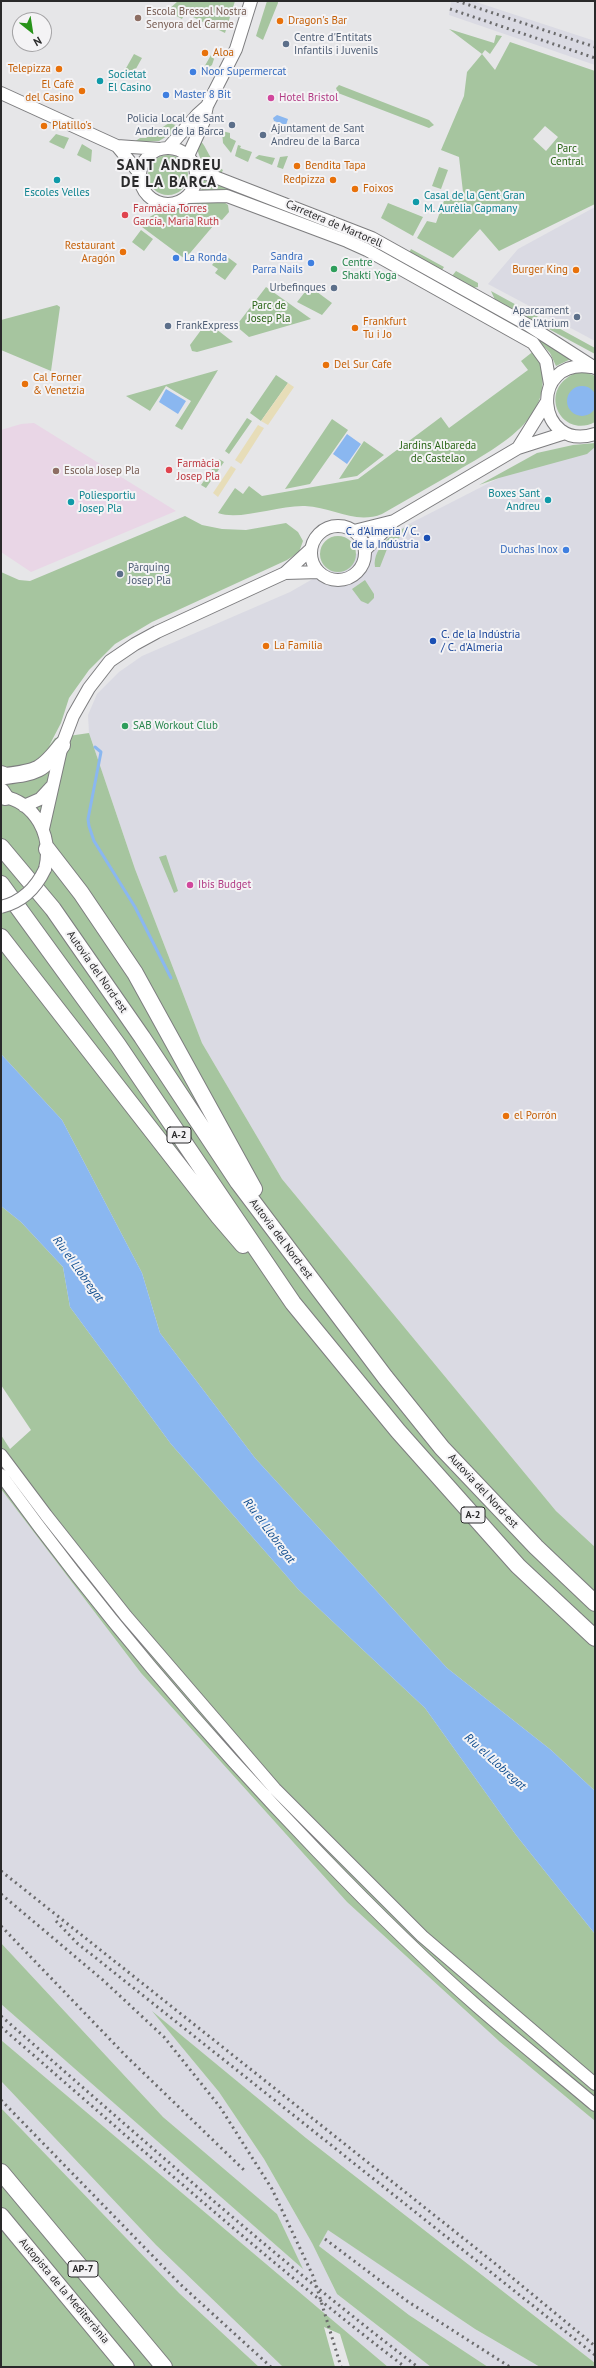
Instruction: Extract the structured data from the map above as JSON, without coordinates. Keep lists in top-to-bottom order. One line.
{"streets":{"highway":["Autovia del Nord-est","A-2","AP-7","Autopista de la Mediterrània"],"street":["Carretera de Martorell"]},"districts":["SANT ANDREU DE LA BARCA"],"water":["Riu el Llobregat"],"parks":["Parc Central","Parc de Josep Pla","Jardins Albareda de Castelao"],"places":["Escola Bressol Nostra Senyora del Carme","Dragon's Bar","Centre d'Entitats Infantils i Juvenils","Aloa","Telepizza","Noor Supermercat","Societat El Casino","El Cafè del Casino","Master 8 Bit","Hotel Bristol","Policia Local de Sant Andreu de la Barca","Platillo's","Ajuntament de Sant Andreu de la Barca","Bendita Tapa","Escoles Velles","Redpizza","Foixos","Casal de la Gent Gran M. Aurèlia Capmany","Farmàcia Torres García, Maria Ruth","Restaurant Aragón","La Ronda","Sandra Parra Nails","Centre Shakti Yoga","Burger King","Urbefinques","Aparcament de l'Atrium","FrankExpress","Frankfurt Tu i Jo","Del Sur Cafe","Cal Forner & Venetzia","Farmàcia Josep Pla","Escola Josep Pla","Boxes Sant Andreu","Poliesportiu Josep Pla","C. d'Almeria / C. de la Indústria","Duchas Inox","Pàrquing Josep Pla","C. de la Indústria / C. d'Almeria","La Familia","SAB Workout Club","Ibis Budget","el Porrón"],"north":"bottom right"}
